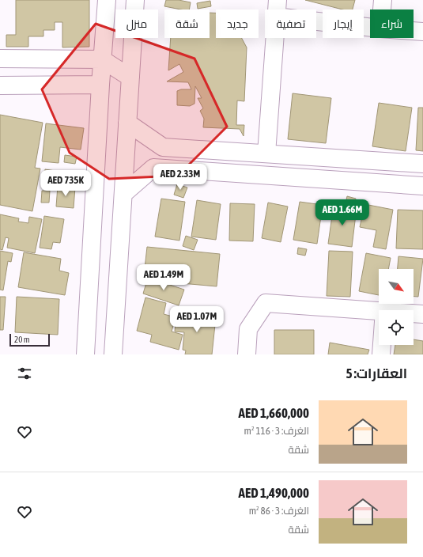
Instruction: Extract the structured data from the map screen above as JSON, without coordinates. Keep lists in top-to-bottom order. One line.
{"scale_bar":"20 m","north":"bottom right","page":{"chip":["شراء","إيجار","تصفية","جديد","شقة","منزل"],"price":["AED 2.33M","AED 735K","AED 1.66M","AED 1.49M","AED 1.07M"],"scale":"20 m","heading":"العقارات: 5","list":[{"name":"AED 1,660,000","note":"الغرف: 3 · 116 m² · شقة"},{"name":"AED 1,490,000","note":"الغرف: 3 · 86 m² · شقة"}]}}
